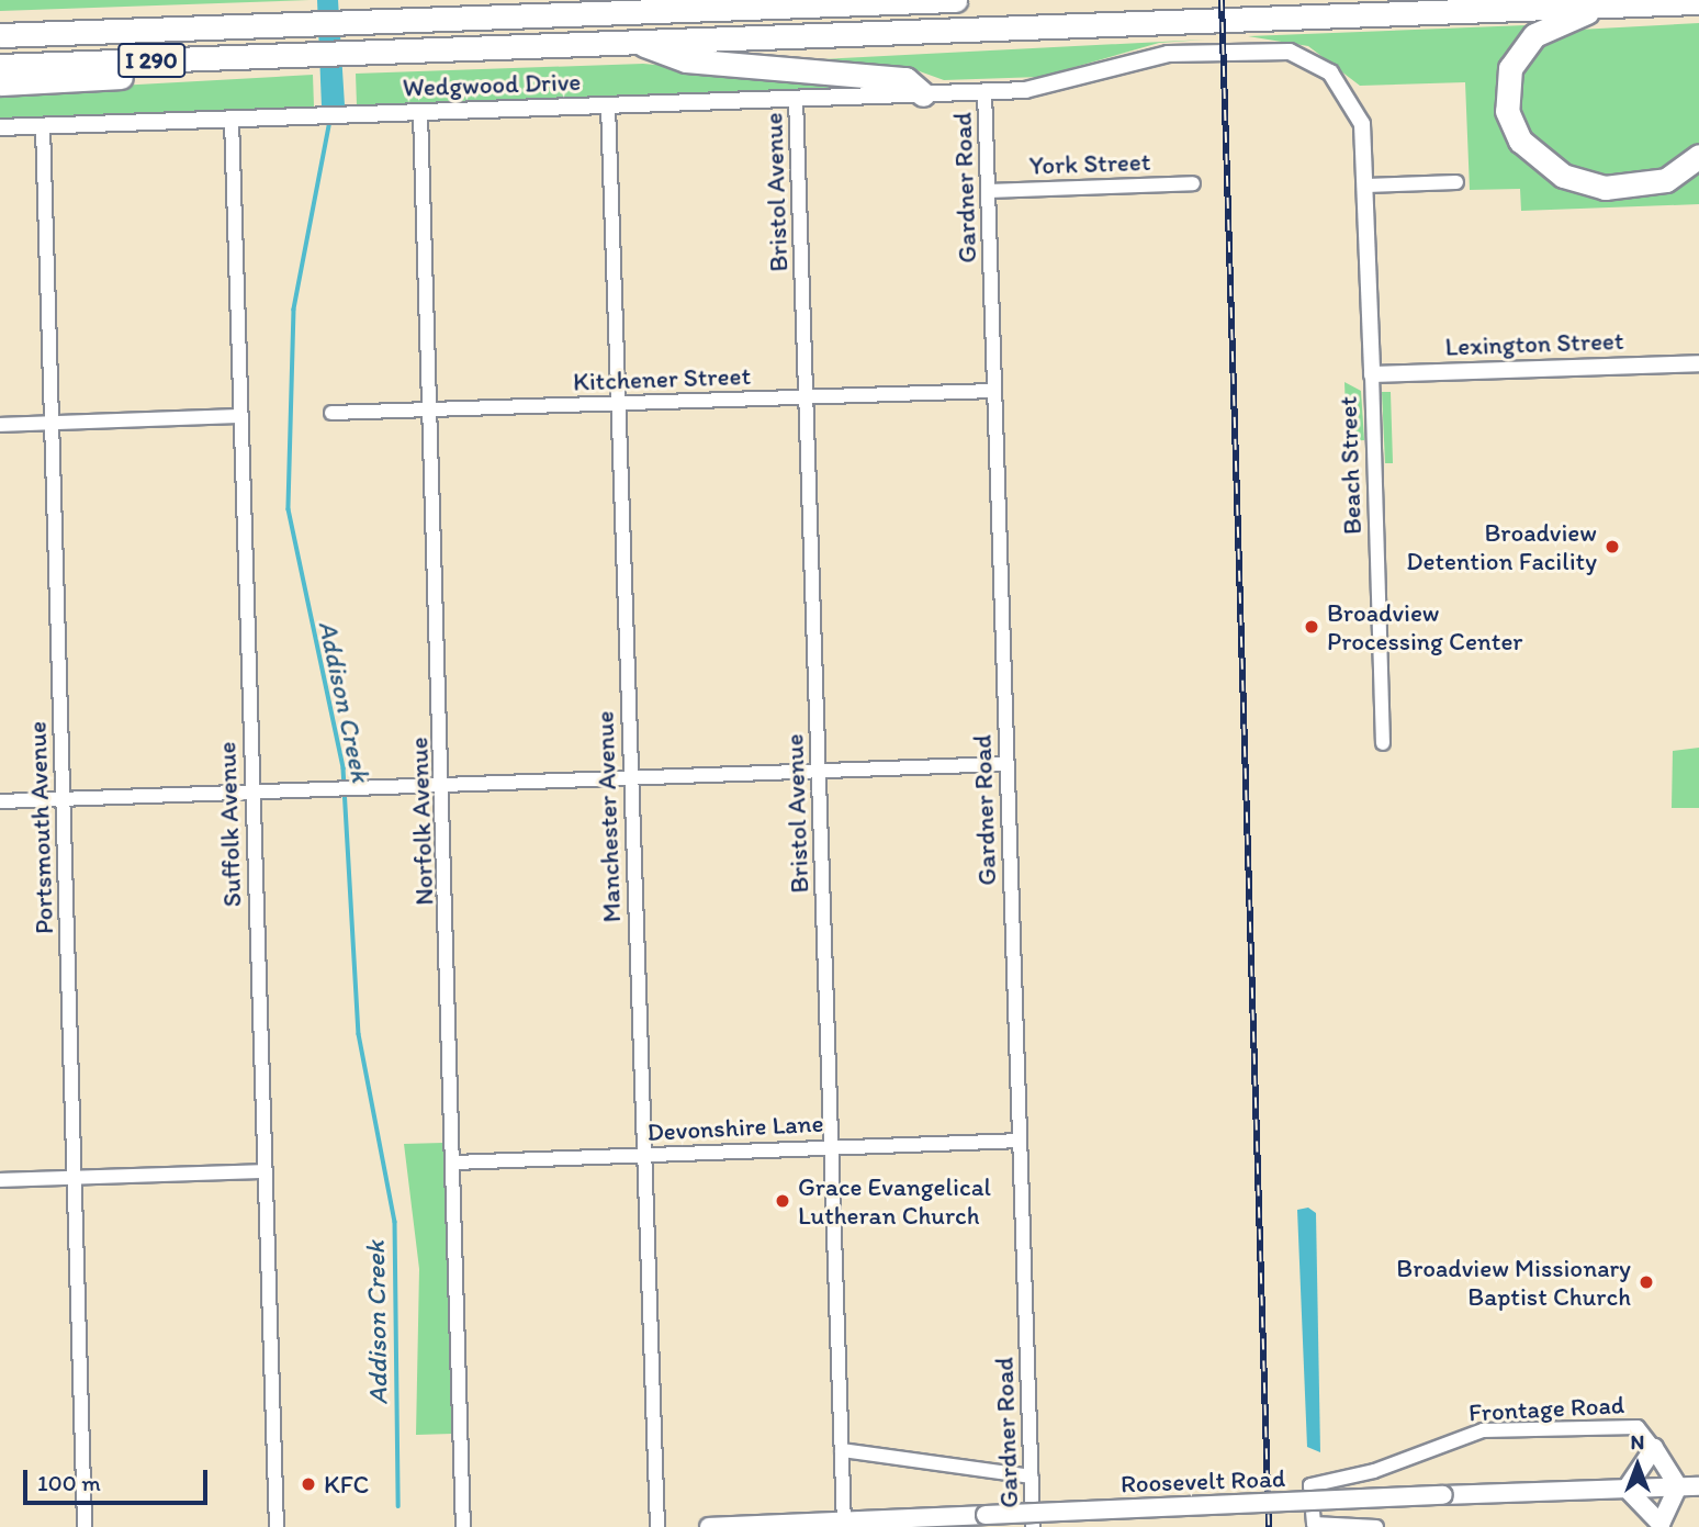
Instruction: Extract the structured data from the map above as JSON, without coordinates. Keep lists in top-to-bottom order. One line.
{"streets":{"highway":["I 290"],"main road":["Roosevelt Road"],"street":["Wedgwood Drive","York Street","Gardner Road","Bristol Avenue","Lexington Street","Kitchener Street","Beach Street","Manchester Avenue","Norfolk Avenue","Suffolk Avenue","Portsmouth Avenue","Devonshire Lane","Frontage Road"]},"crossings":[["Wedgwood Drive","Gardner Road"],["Wedgwood Drive","Bristol Avenue"],["Wedgwood Drive","Beach Street"],["Wedgwood Drive","Manchester Avenue"],["Wedgwood Drive","Norfolk Avenue"],["Wedgwood Drive","Suffolk Avenue"],["Wedgwood Drive","Portsmouth Avenue"],["York Street","Gardner Road"],["Gardner Road","Kitchener Street"],["Gardner Road","Beach Street"],["Gardner Road","Devonshire Lane"],["Bristol Avenue","Kitchener Street"],["Bristol Avenue","Devonshire Lane"],["Bristol Avenue","Roosevelt Road"],["Lexington Street","Beach Street"],["Kitchener Street","Manchester Avenue"],["Kitchener Street","Norfolk Avenue"],["Manchester Avenue","Devonshire Lane"],["Norfolk Avenue","Devonshire Lane"]],"water":["Addison Creek"],"places":["Broadview Detention Facility","Broadview Processing Center","Grace Evangelical Lutheran Church","Broadview Missionary Baptist Church","KFC"],"scale_bar":"100 m","north":"top"}
